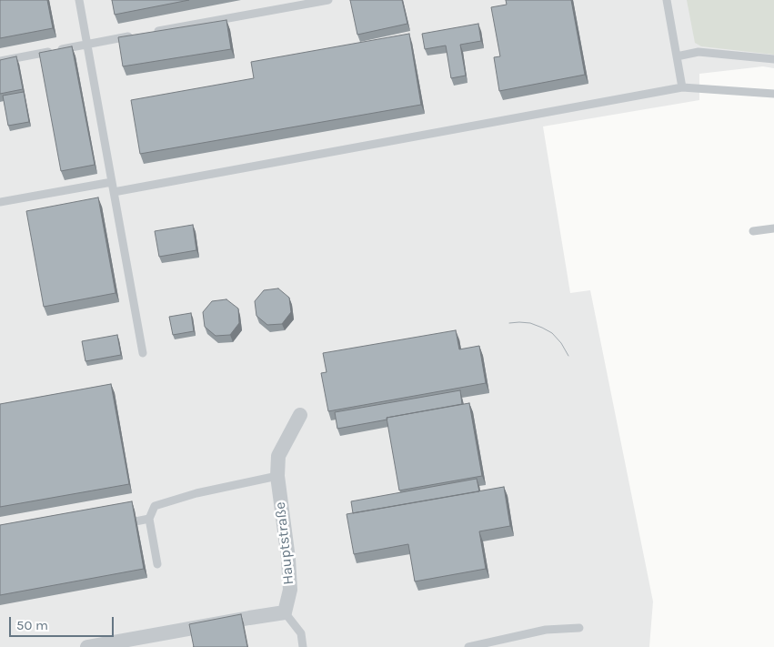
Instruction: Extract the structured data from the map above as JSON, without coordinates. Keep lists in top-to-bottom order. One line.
{"streets":{"street":["Hauptstraße"]},"scale_bar":"50 m"}
